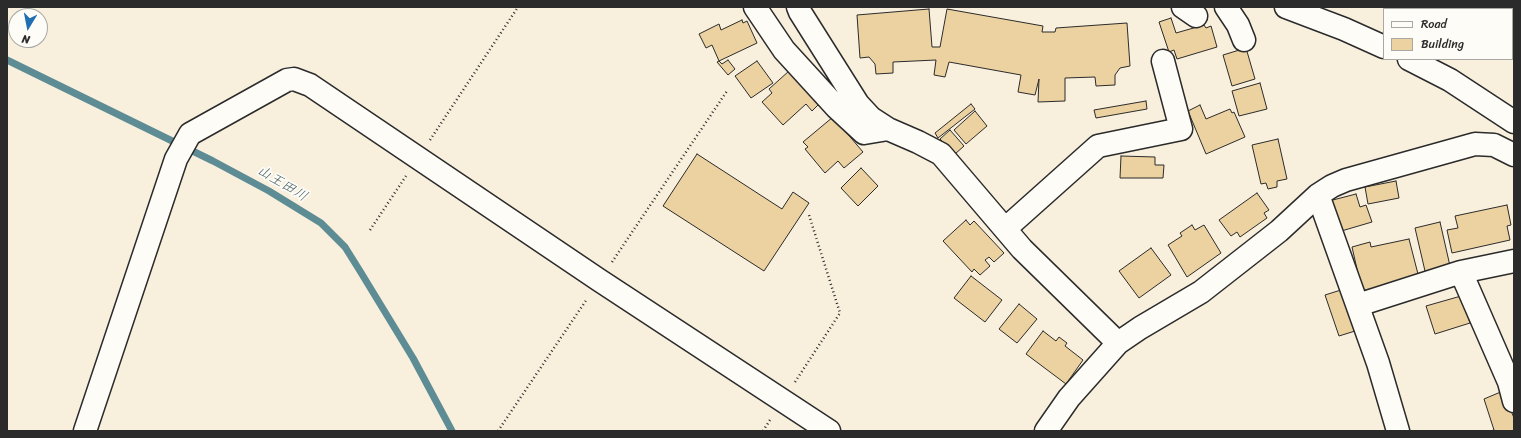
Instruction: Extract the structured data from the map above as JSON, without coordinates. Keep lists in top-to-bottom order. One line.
{"water":["山王田川"],"legend":["Road","Building"],"north":"bottom"}
